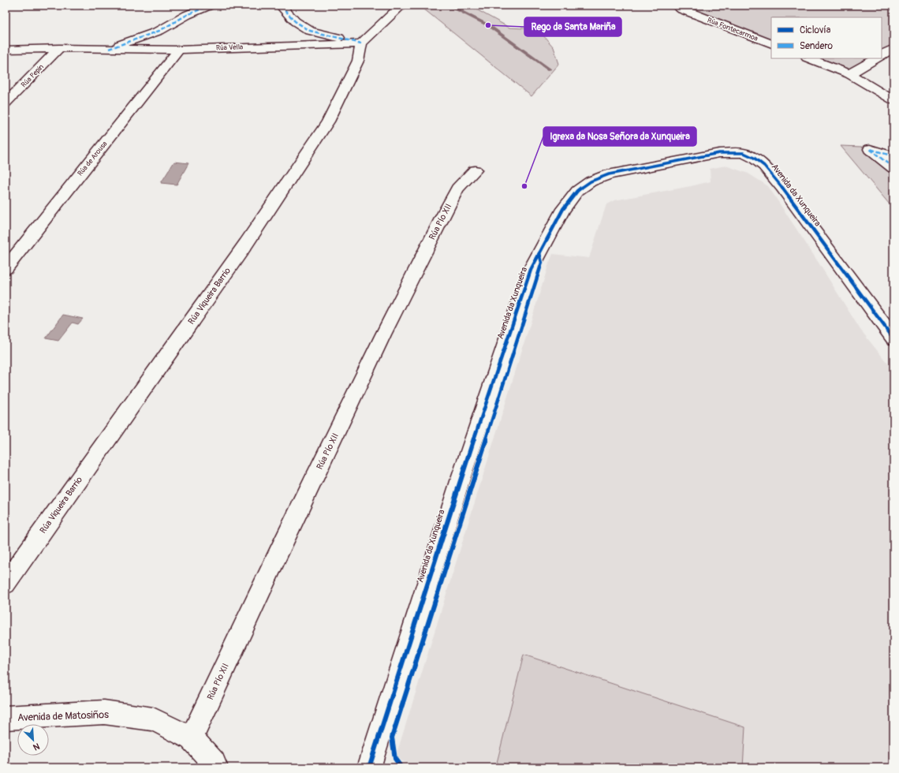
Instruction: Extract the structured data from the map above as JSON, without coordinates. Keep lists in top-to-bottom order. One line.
{"streets":{"street":["Rúa Fontecarmoa","Rúa Vella","Rúa Pepin","Rúa de Arousa","Avenida da Xunqueira","Rúa Pío XII","Rúa Viqueira Barrio","Avenida de Matosiños"]},"crossings":[["Rúa Vella","Rúa Pepin"],["Rúa Vella","Rúa de Arousa"],["Rúa Vella","Rúa Viqueira Barrio"],["Rúa Pío XII","Avenida de Matosiños"]],"places":["Rego da Santa Mariña","Igrexa da Nosa Señora da Xunqueira"],"legend":["Ciclovía","Sendero"],"north":"bottom right"}
